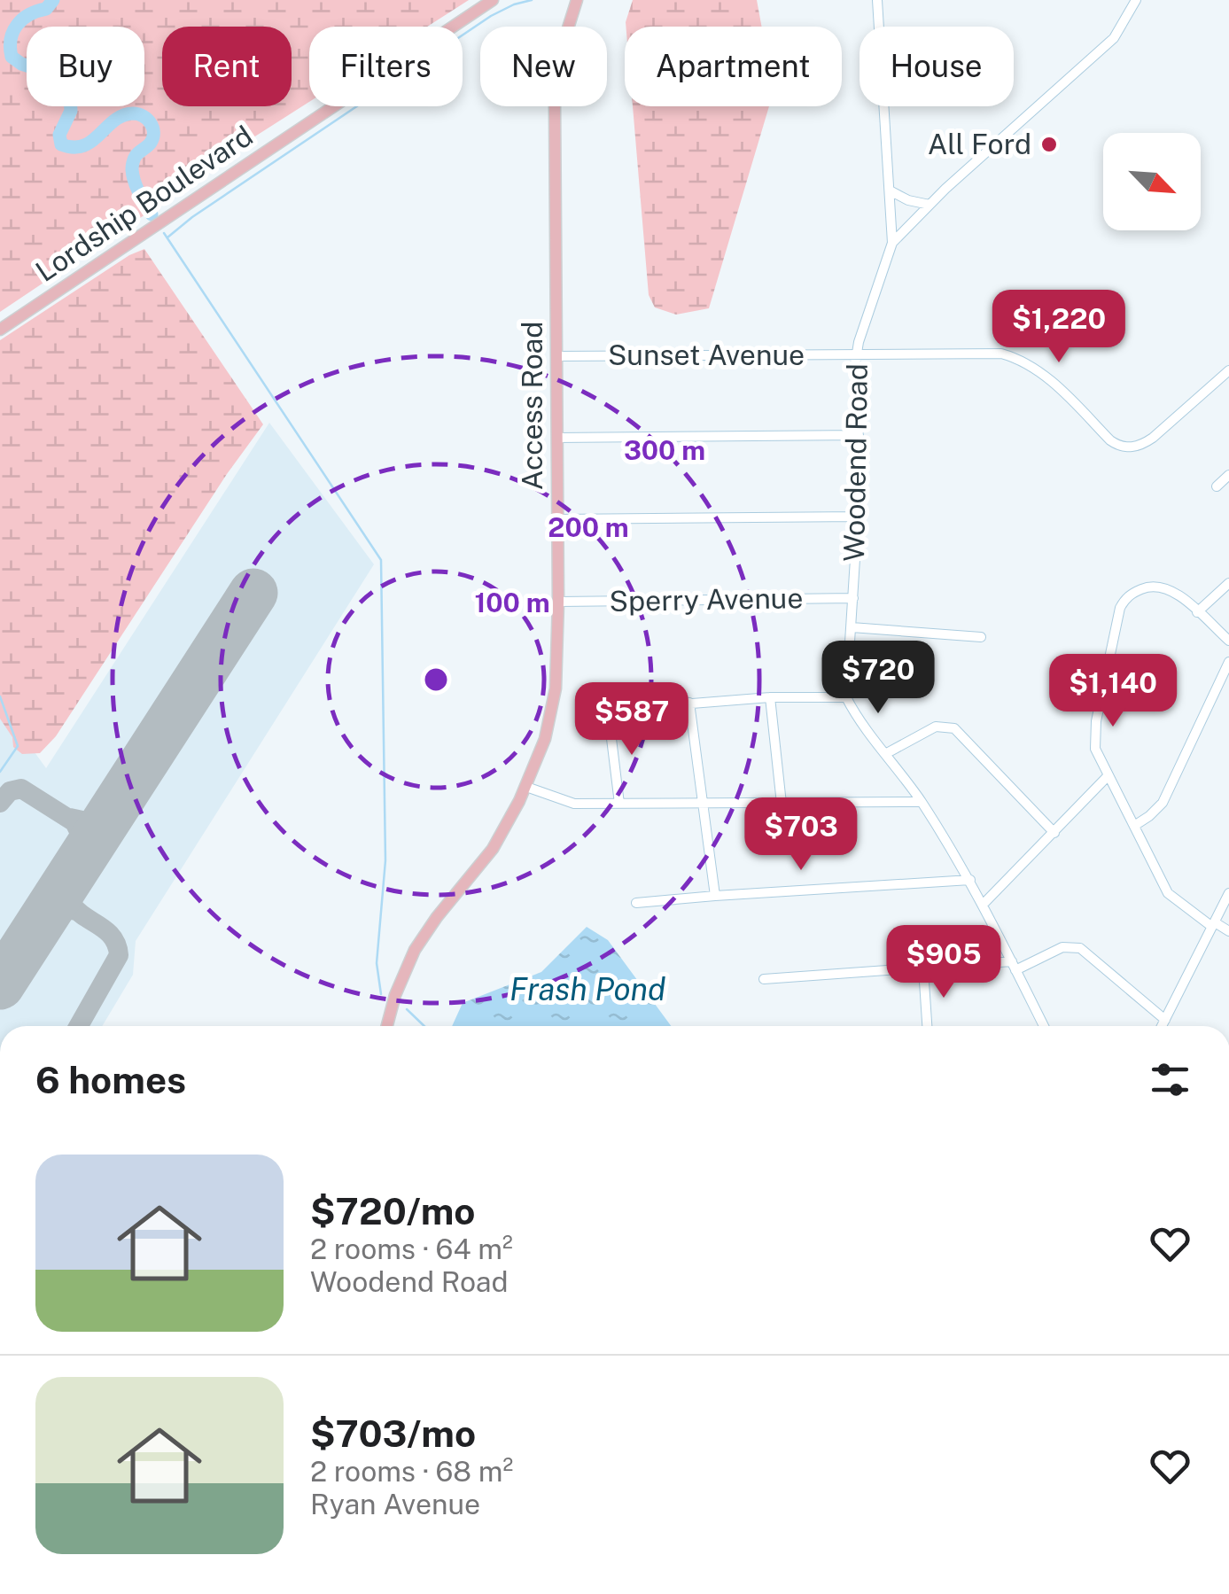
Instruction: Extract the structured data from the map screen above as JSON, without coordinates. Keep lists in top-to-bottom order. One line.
{"streets":{"main road":["Lordship Boulevard","Access Road"],"street":["Sunset Avenue","Woodend Road","Sperry Avenue"]},"crossings":[["Sunset Avenue","Access Road"],["Sunset Avenue","Woodend Road"],["Access Road","Sperry Avenue"],["Woodend Road","Sperry Avenue"]],"water":["Frash Pond"],"places":["All Ford"],"north":"bottom right","page":{"chip":["Buy","Rent","Filters","New","Apartment","House"],"price":["$1,220","$720","$1,140","$587","$703","$905"],"heading":"6 homes","list":[{"name":"$720/mo","note":"2 rooms · 64 m² · Woodend Road"},{"name":"$703/mo","note":"2 rooms · 68 m² · Ryan Avenue"}]},"rings":["300 m","200 m","100 m"]}
